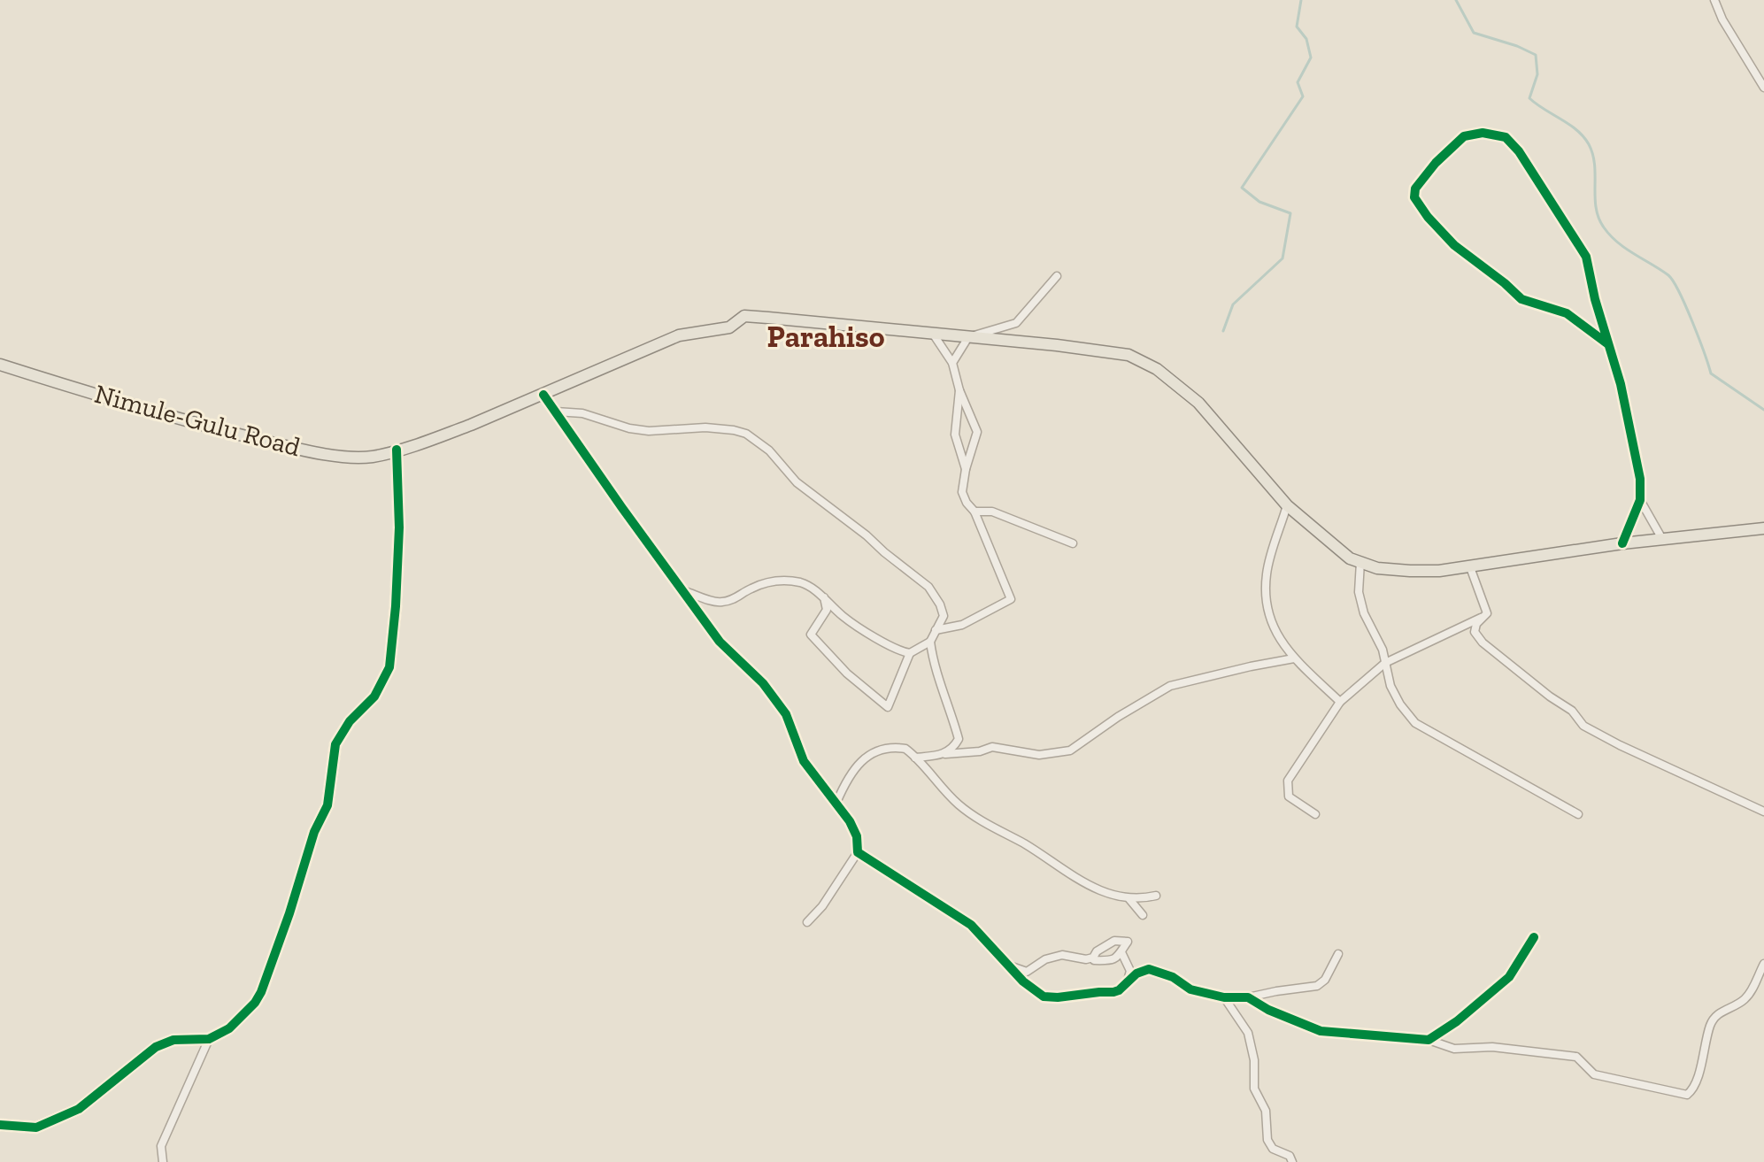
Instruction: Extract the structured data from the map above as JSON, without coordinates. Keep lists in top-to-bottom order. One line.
{"streets":{"main road":["Nimule-Gulu Road"]},"districts":["Parahiso"]}
